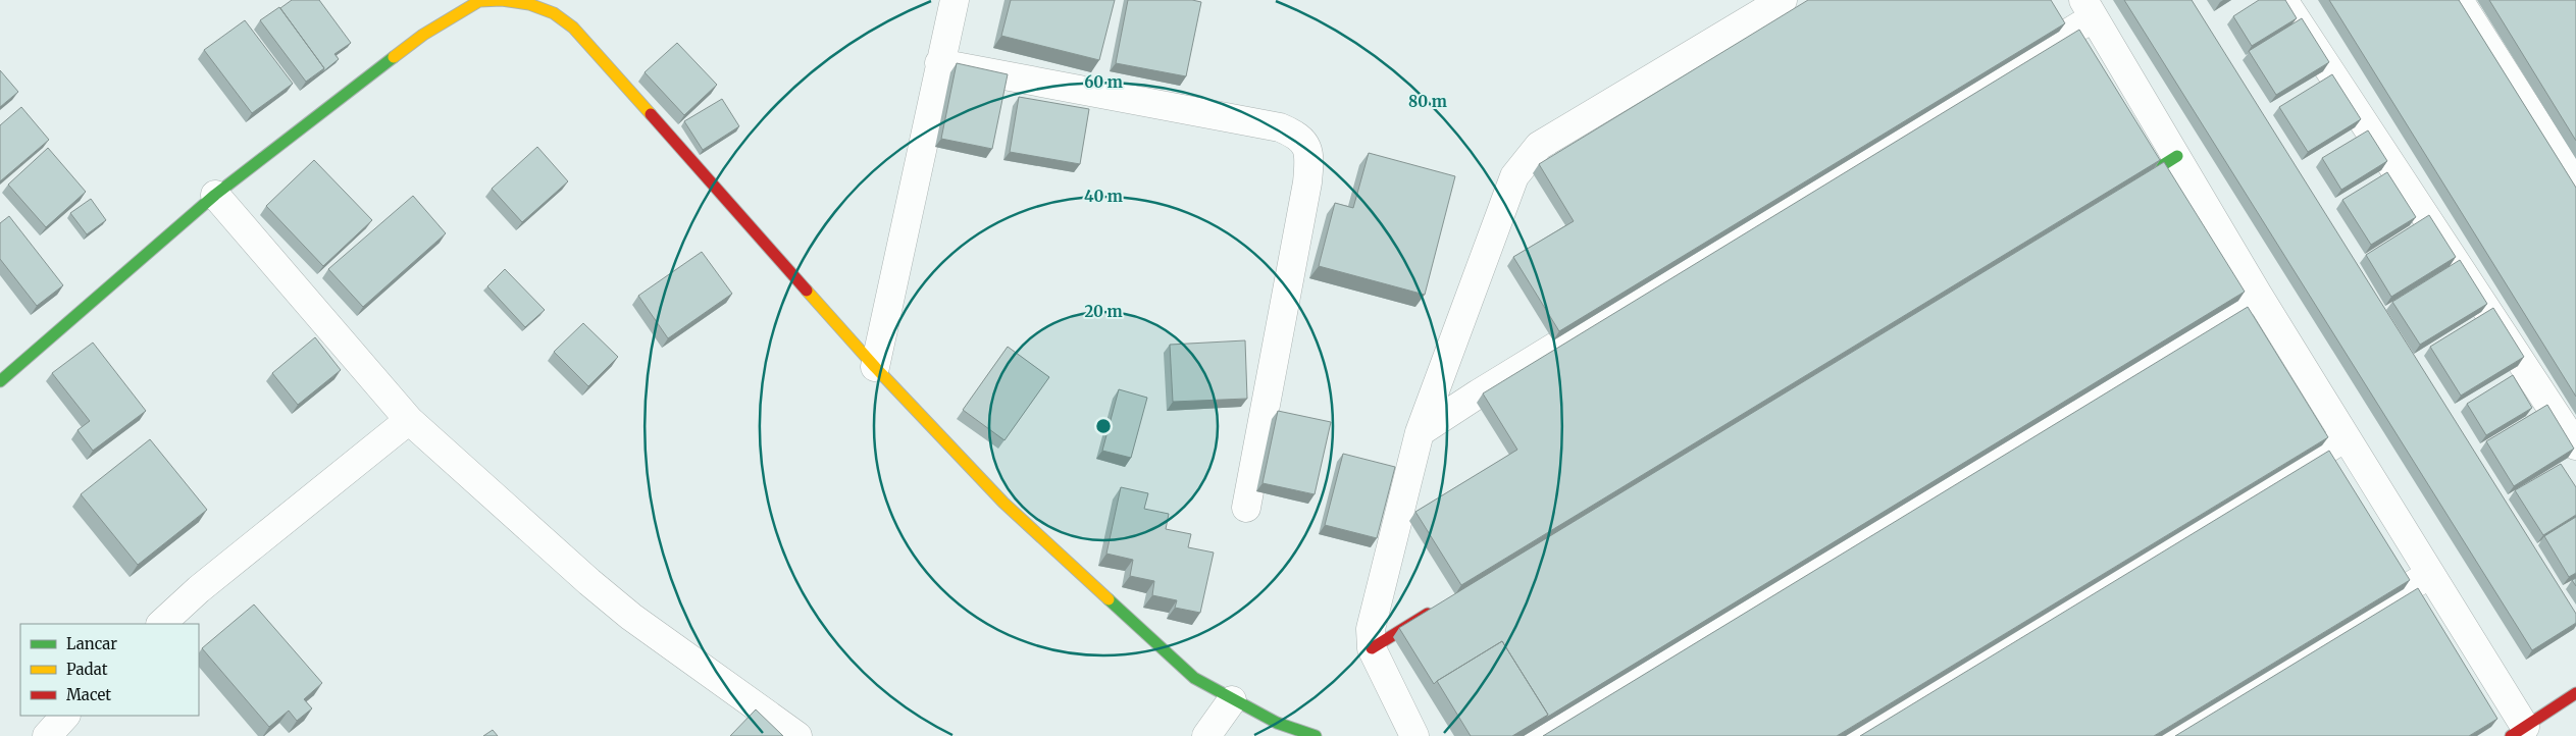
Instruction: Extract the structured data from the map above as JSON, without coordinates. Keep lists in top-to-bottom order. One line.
{"legend":["Lancar","Padat","Macet"],"rings":["60 m","80 m","40 m","20 m"]}
